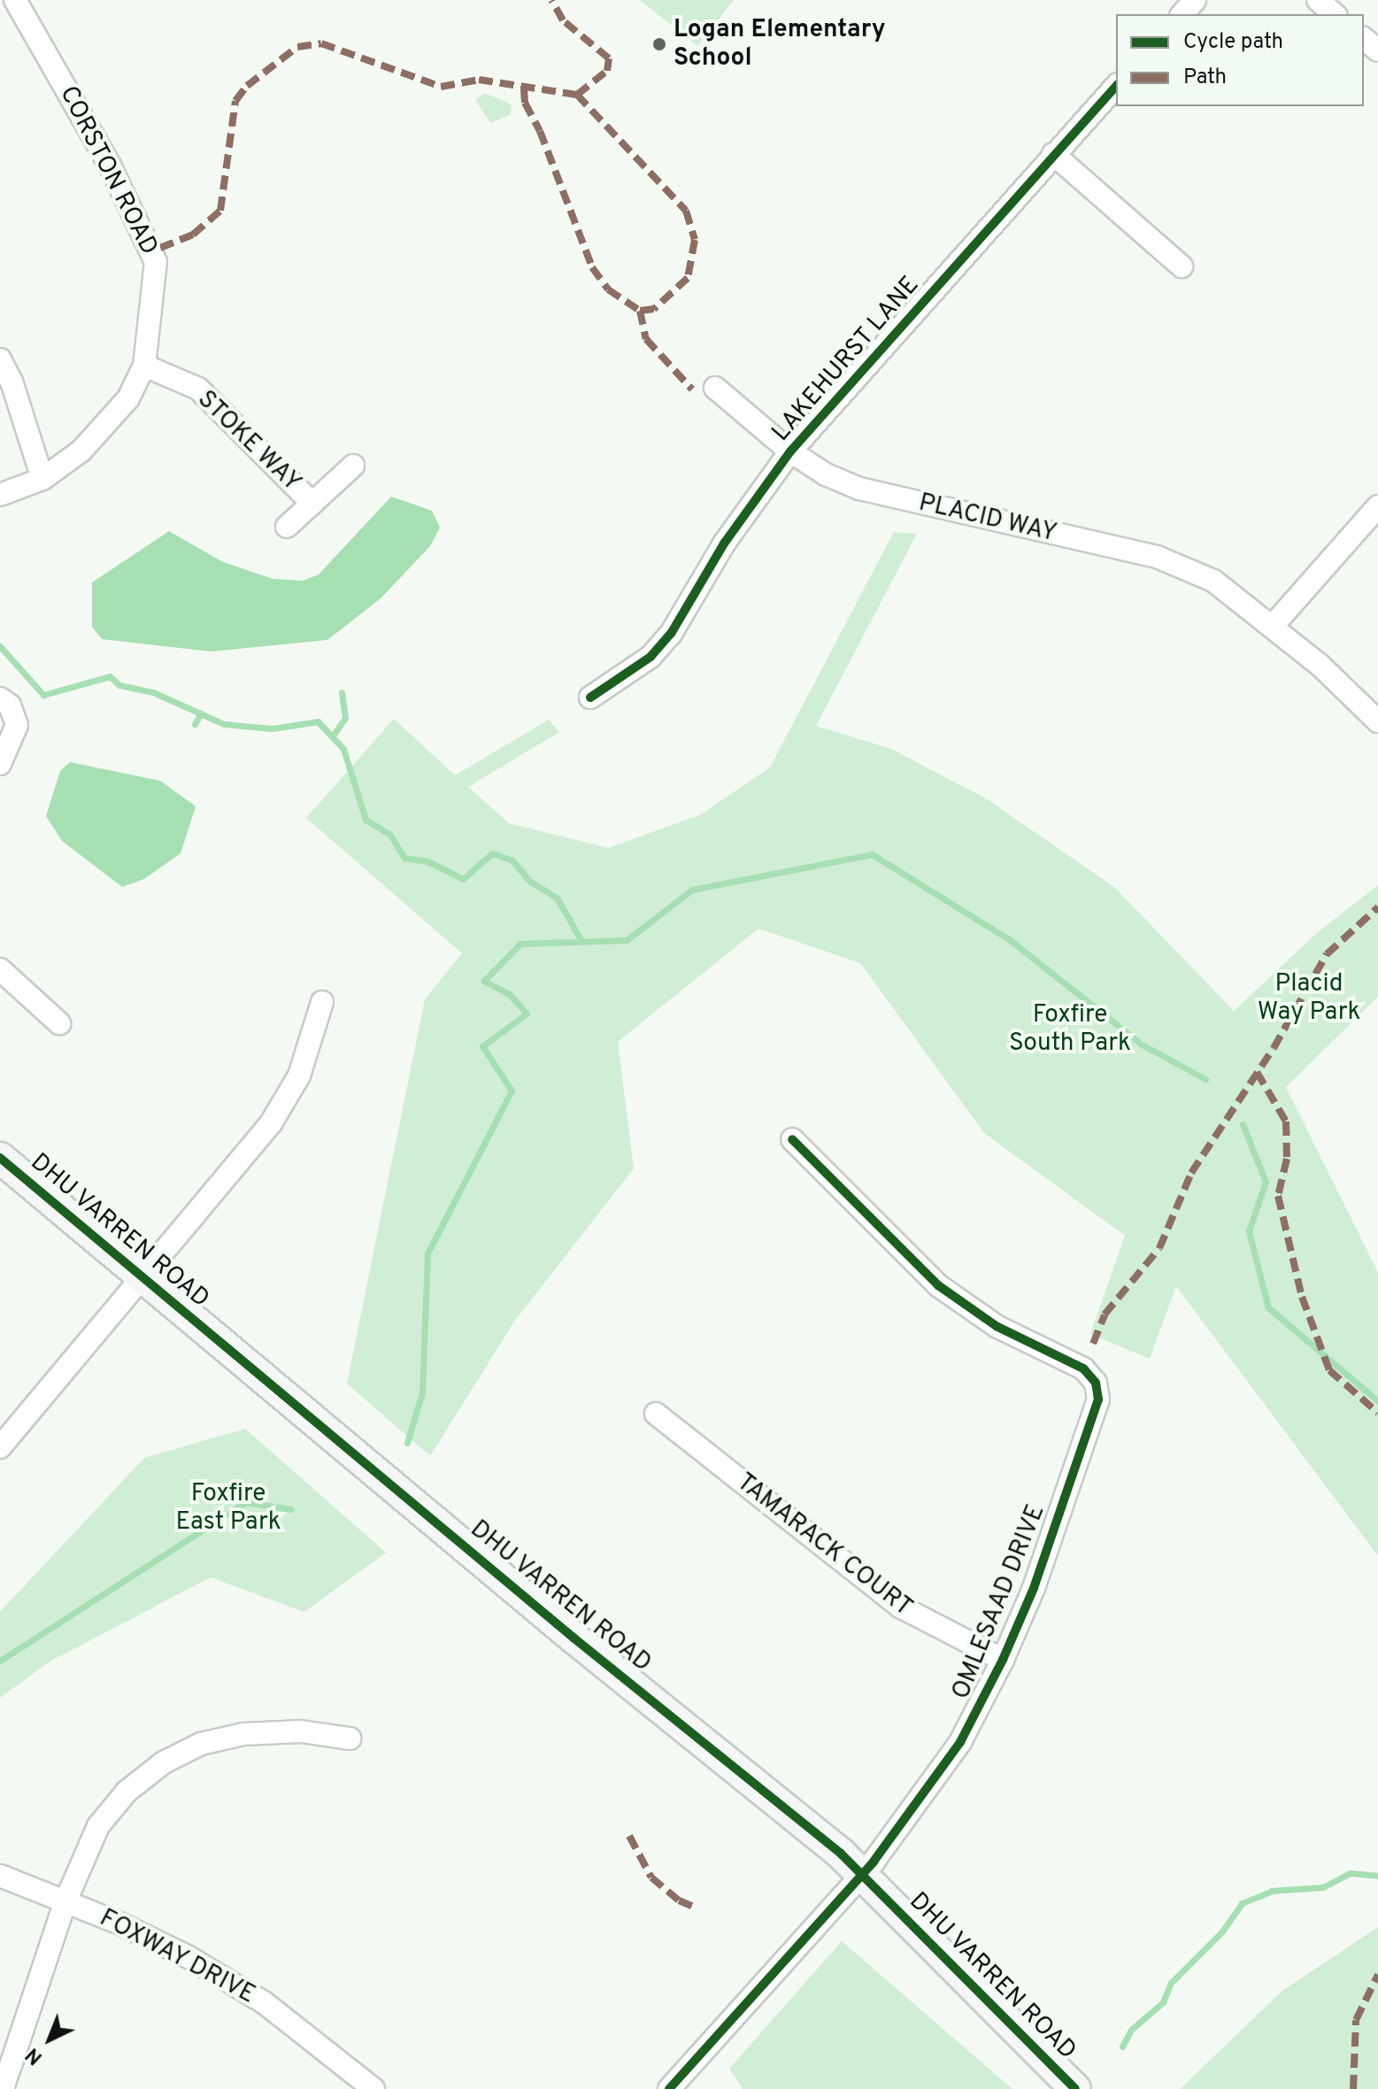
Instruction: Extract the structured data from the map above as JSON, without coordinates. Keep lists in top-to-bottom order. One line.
{"streets":{"main road":["DHU VARREN ROAD"],"street":["CORSTON ROAD","LAKEHURST LANE","STOKE WAY","PLACID WAY","TAMARACK COURT","OMLESAAD DRIVE","FOXWAY DRIVE"]},"crossings":[["CORSTON ROAD","STOKE WAY"],["LAKEHURST LANE","PLACID WAY"],["DHU VARREN ROAD","OMLESAAD DRIVE"],["TAMARACK COURT","OMLESAAD DRIVE"]],"parks":["Placid Way Park","Foxfire South Park","Foxfire East Park"],"places":["Logan Elementary School"],"legend":["Cycle path","Path"],"north":"bottom left"}
